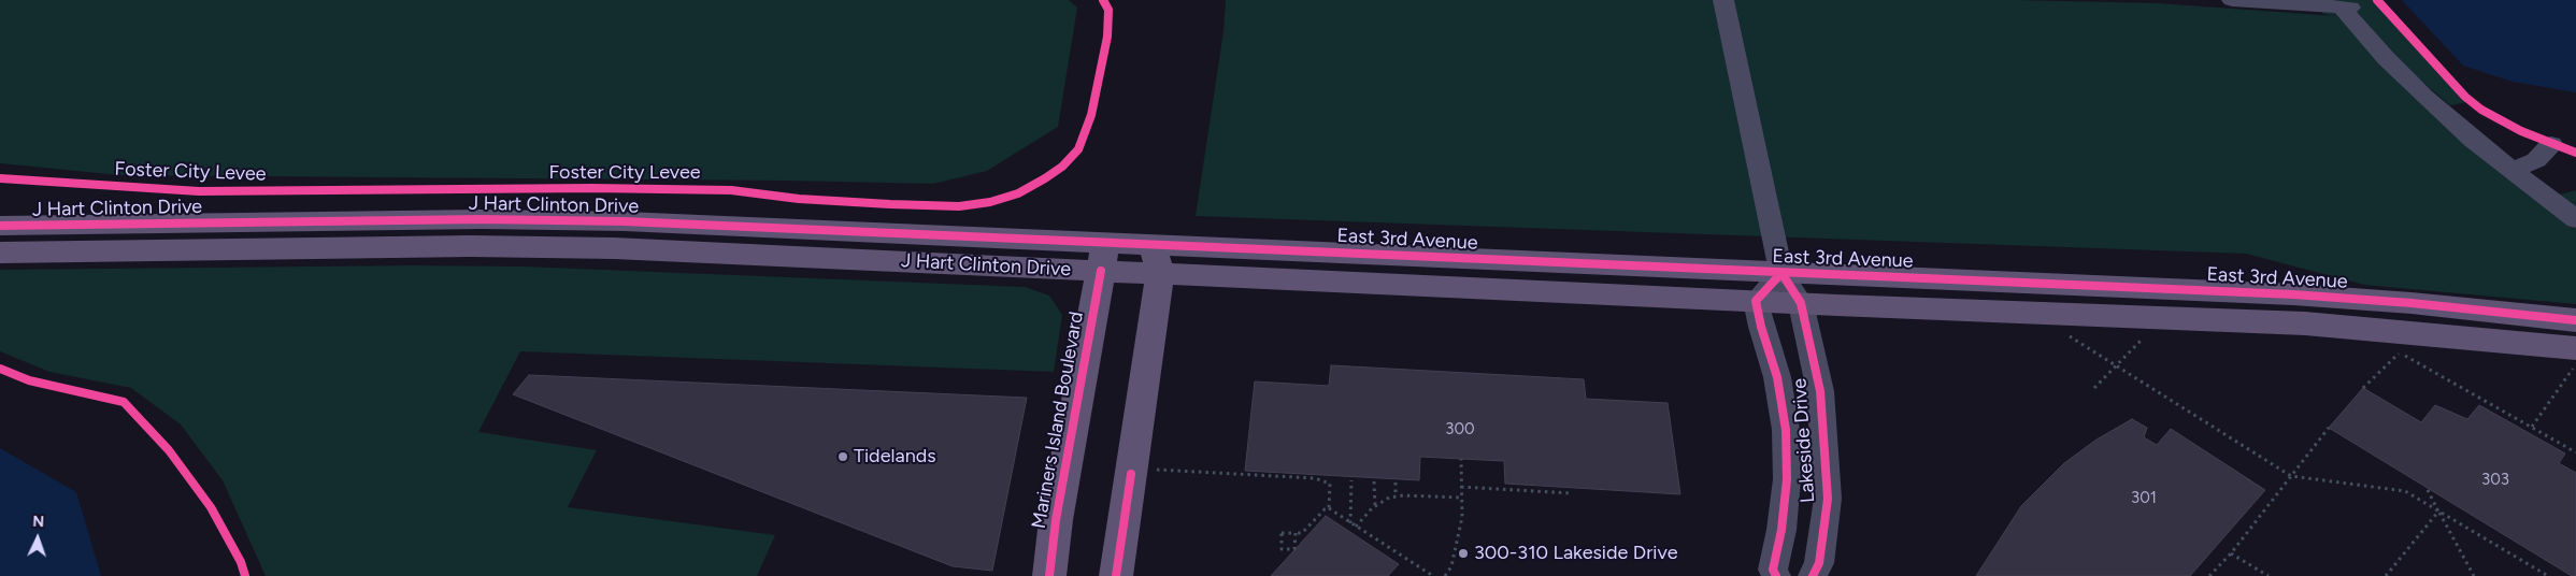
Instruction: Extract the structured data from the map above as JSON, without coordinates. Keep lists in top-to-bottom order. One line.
{"streets":{"main road":["J Hart Clinton Drive","East 3rd Avenue","Mariners Island Boulevard"],"street":["Lakeside Drive"],"cycle path":["Foster City Levee"]},"crossings":[["J Hart Clinton Drive","East 3rd Avenue"],["J Hart Clinton Drive","Mariners Island Boulevard"],["East 3rd Avenue","Mariners Island Boulevard"],["East 3rd Avenue","Lakeside Drive"]],"places":["Tidelands","300-310 Lakeside Drive"],"house_numbers":["300","303","301"],"north":"top"}
